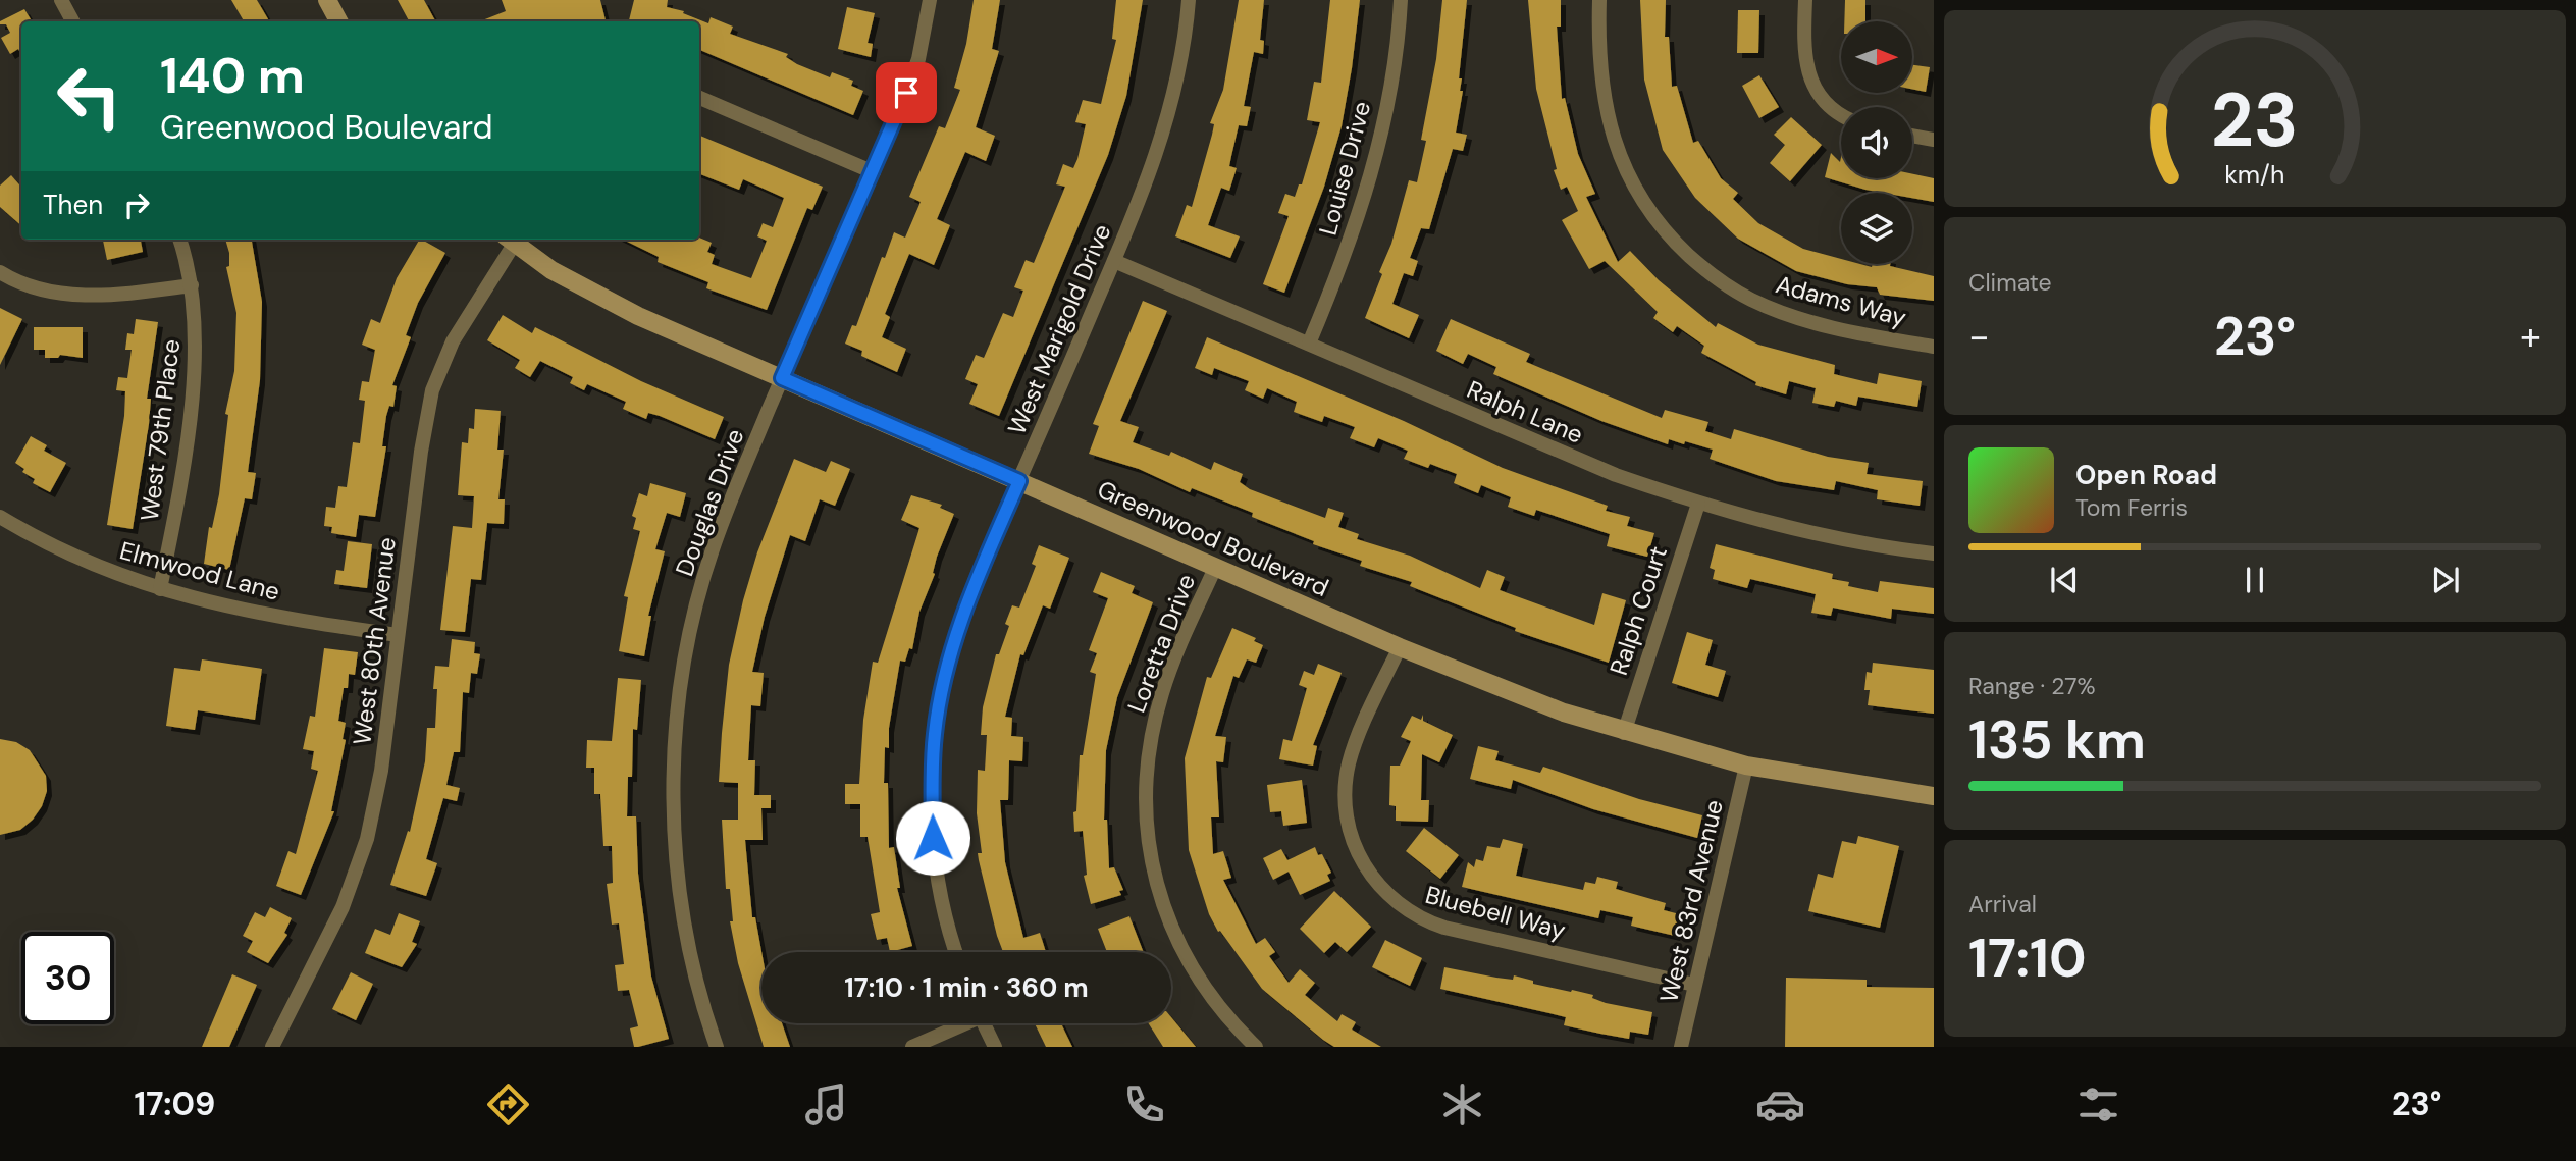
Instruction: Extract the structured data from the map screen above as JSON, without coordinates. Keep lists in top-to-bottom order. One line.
{"streets":{"street":["Louise Drive","Adams Way","West Marigold Drive","Ralph Lane","West 79th Place","Douglas Drive","Greenwood Boulevard","Elmwood Lane","Ralph Court","West 80th Avenue","Loretta Drive","West 83rd Avenue","Bluebell Way"]},"crossings":[["Louise Drive","Ralph Lane"],["West Marigold Drive","Ralph Lane"],["West Marigold Drive","Greenwood Boulevard"],["Ralph Lane","Ralph Court"],["West 79th Place","Elmwood Lane"],["Douglas Drive","Greenwood Boulevard"],["Greenwood Boulevard","Ralph Court"],["Greenwood Boulevard","West 80th Avenue"],["Greenwood Boulevard","Loretta Drive"],["Greenwood Boulevard","West 83rd Avenue"],["Greenwood Boulevard","Bluebell Way"],["Elmwood Lane","West 80th Avenue"],["West 83rd Avenue","Bluebell Way"]],"north":"right","page":{"turn":["140 m","Greenwood Boulevard"],"then":"Then","tile":["Climate",["Range · 27%","135 km"],["Arrival","17:10"]],"heat":["−","23°","+"],"song":["Open Road","Tom Ferris"],"limit":"30","trip":"17:10 · 1 min · 360 m","tabs":["17:09","23°"],"gauge":["23","km/h"]}}
